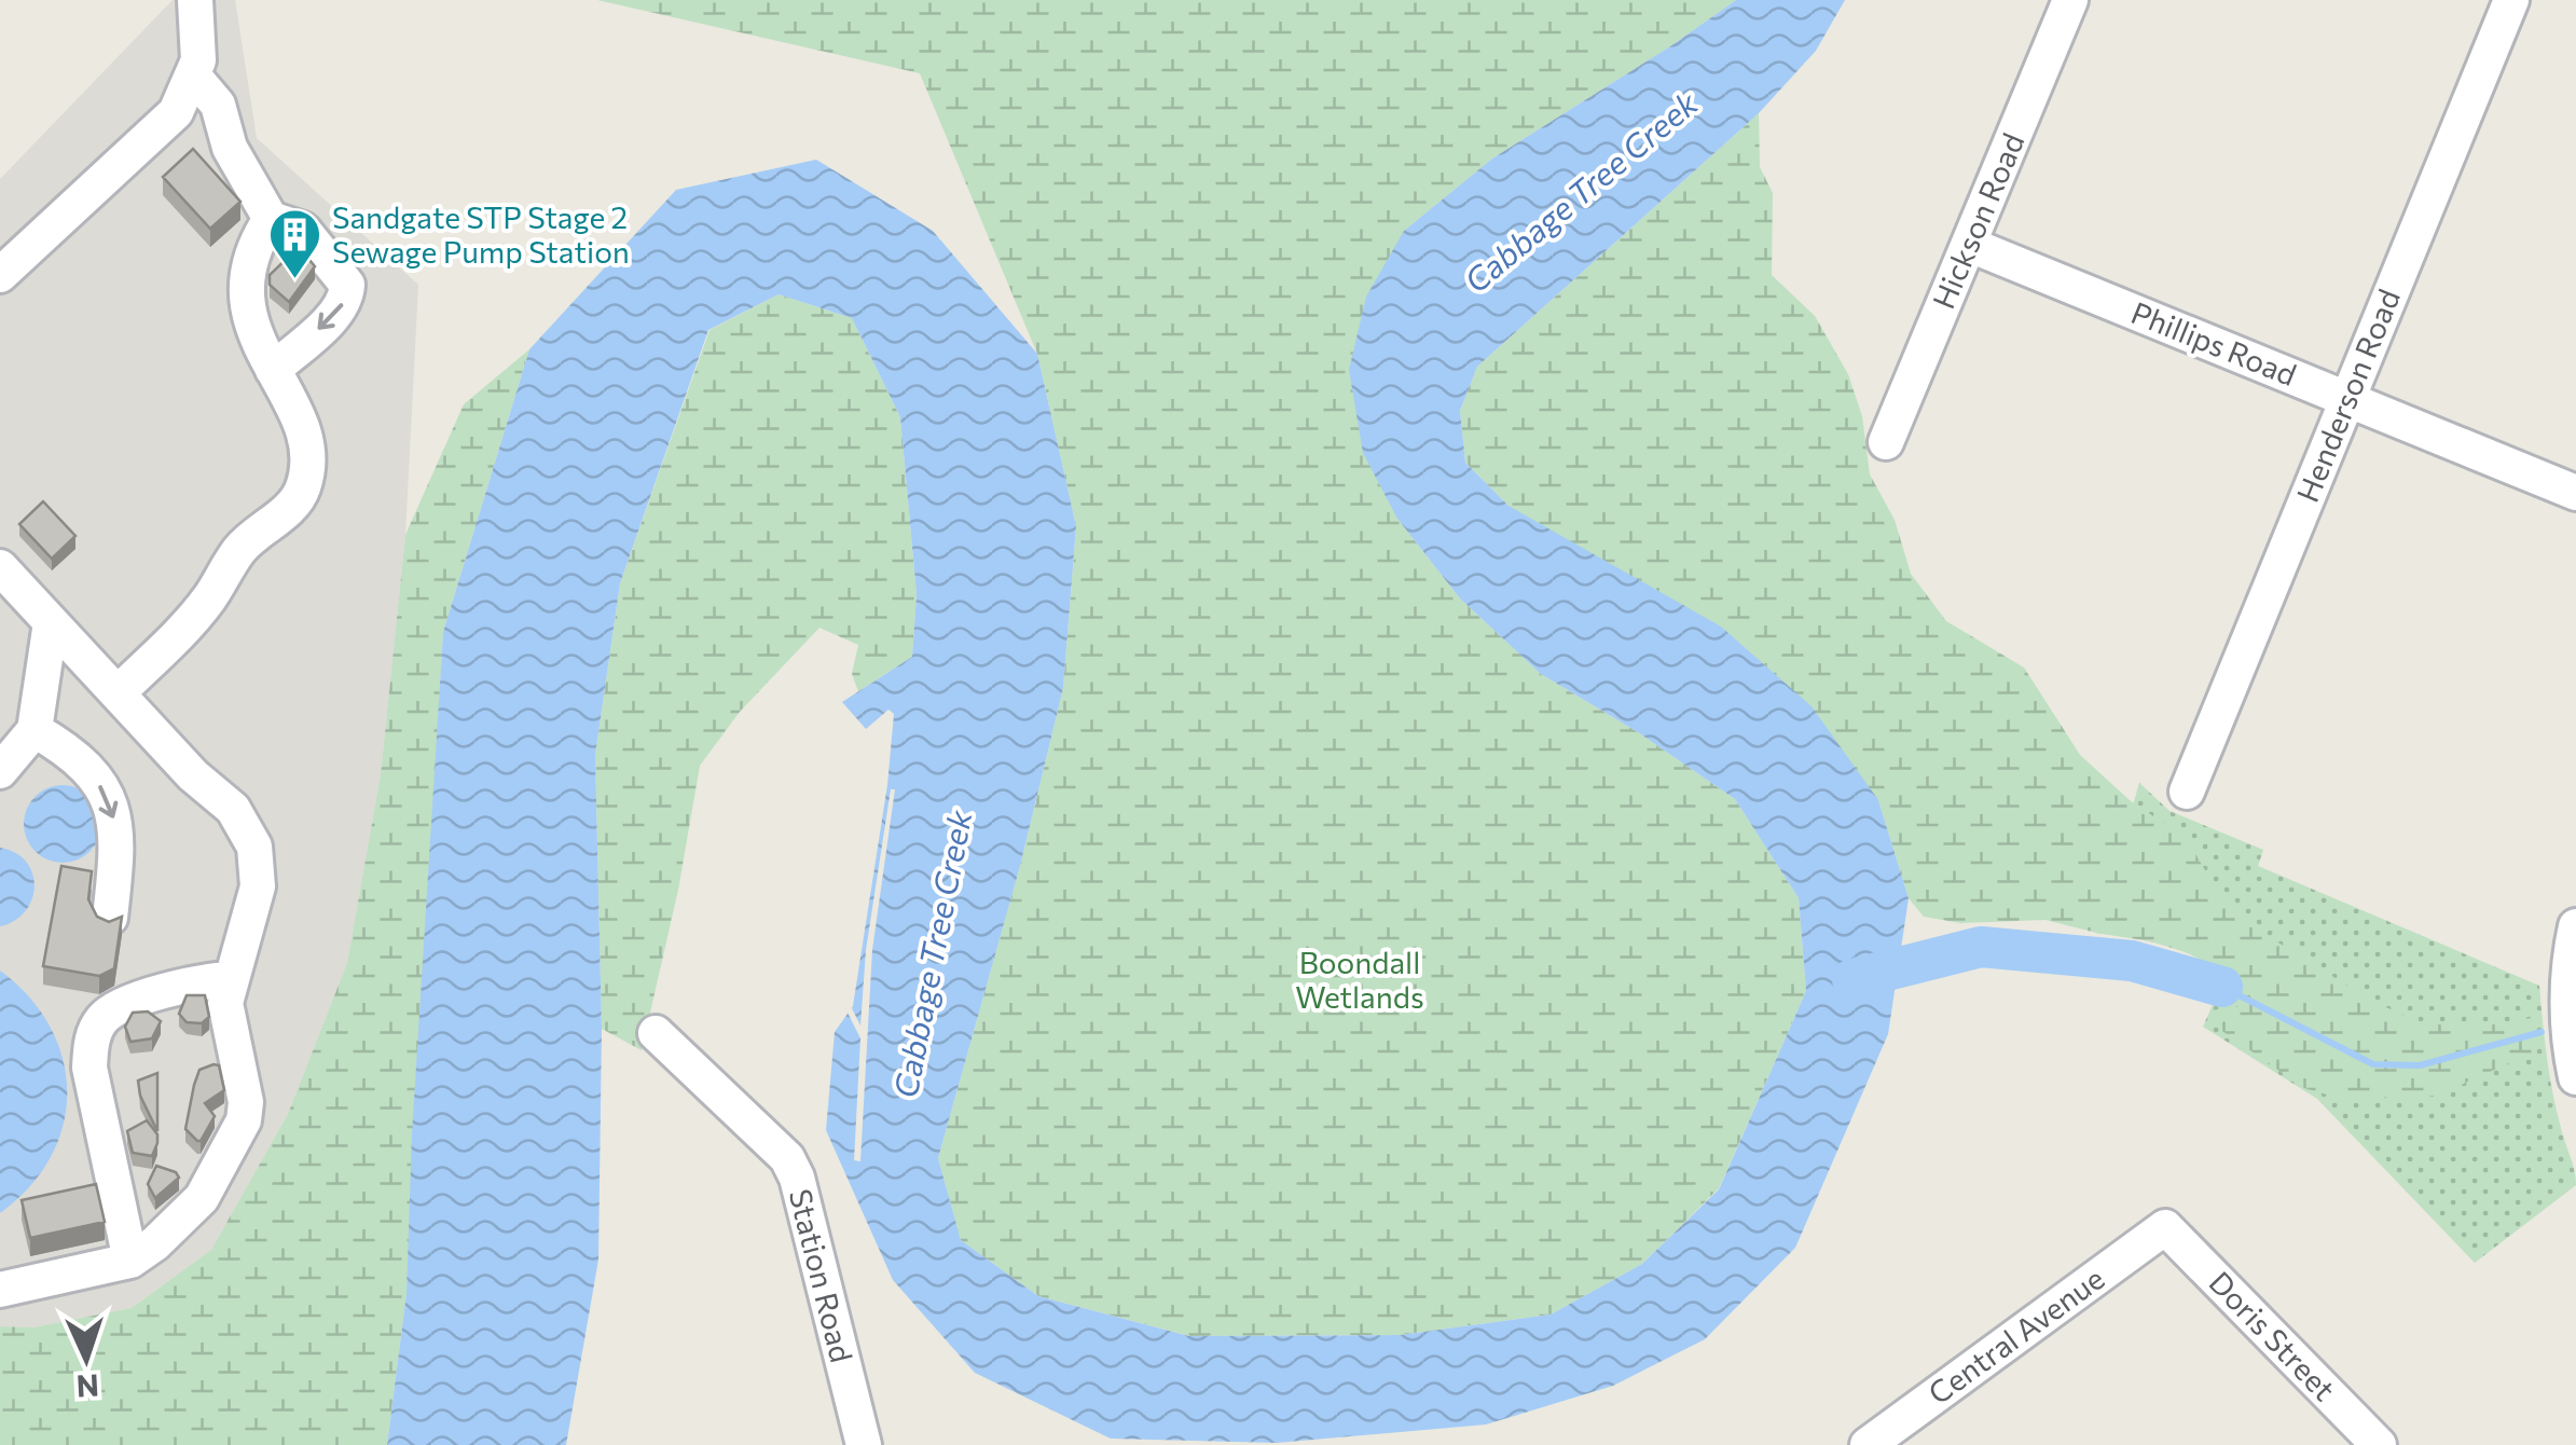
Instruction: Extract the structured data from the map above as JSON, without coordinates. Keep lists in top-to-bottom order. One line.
{"streets":{"street":["Hickson Road","Phillips Road","Henderson Road","Station Road","Central Avenue","Doris Street"]},"crossings":[["Hickson Road","Phillips Road"],["Phillips Road","Henderson Road"],["Central Avenue","Doris Street"]],"water":["Cabbage Tree Creek"],"parks":["Boondall Wetlands"],"places":{"building":["Sandgate STP Stage 2 Sewage Pump Station"]},"north":"bottom"}
